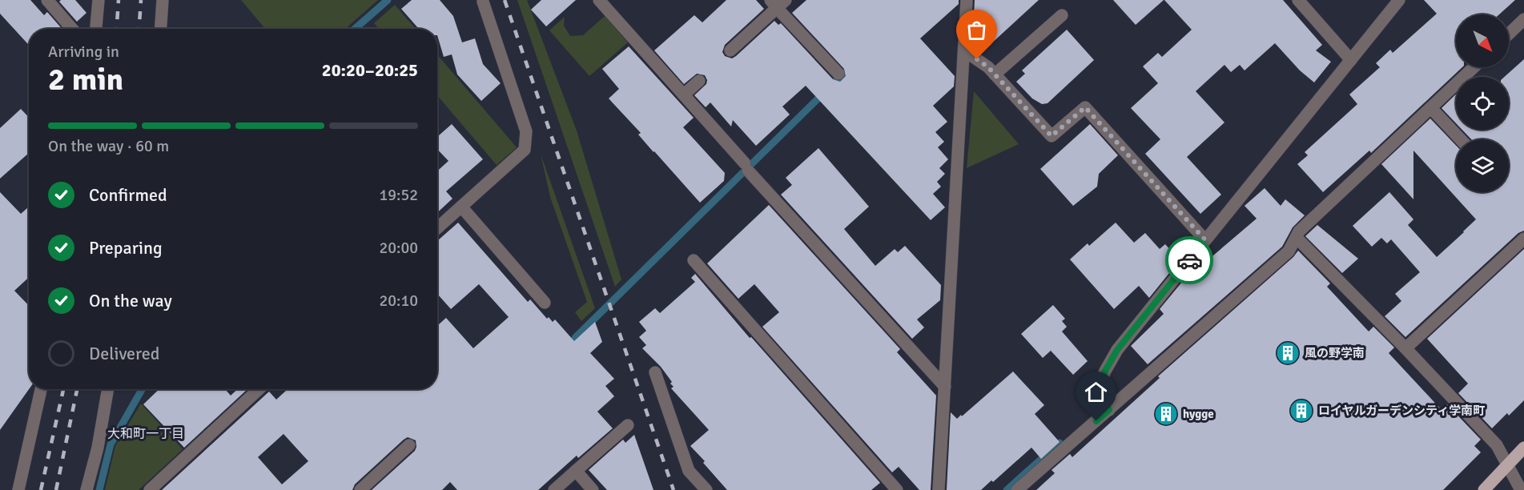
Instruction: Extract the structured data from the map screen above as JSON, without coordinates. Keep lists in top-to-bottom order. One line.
{"districts":["大和町一丁目"],"places":{"building":["風の野学南","ロイヤルガーデンシティ学南町","hygge"]},"north":"bottom right","page":{"heading":["2 min","Arriving in","20:20–20:25"],"bar":"On the way · 60 m","list":[["Confirmed","19:52"],["Preparing","20:00"],["On the way","20:10"],"Delivered"]}}
